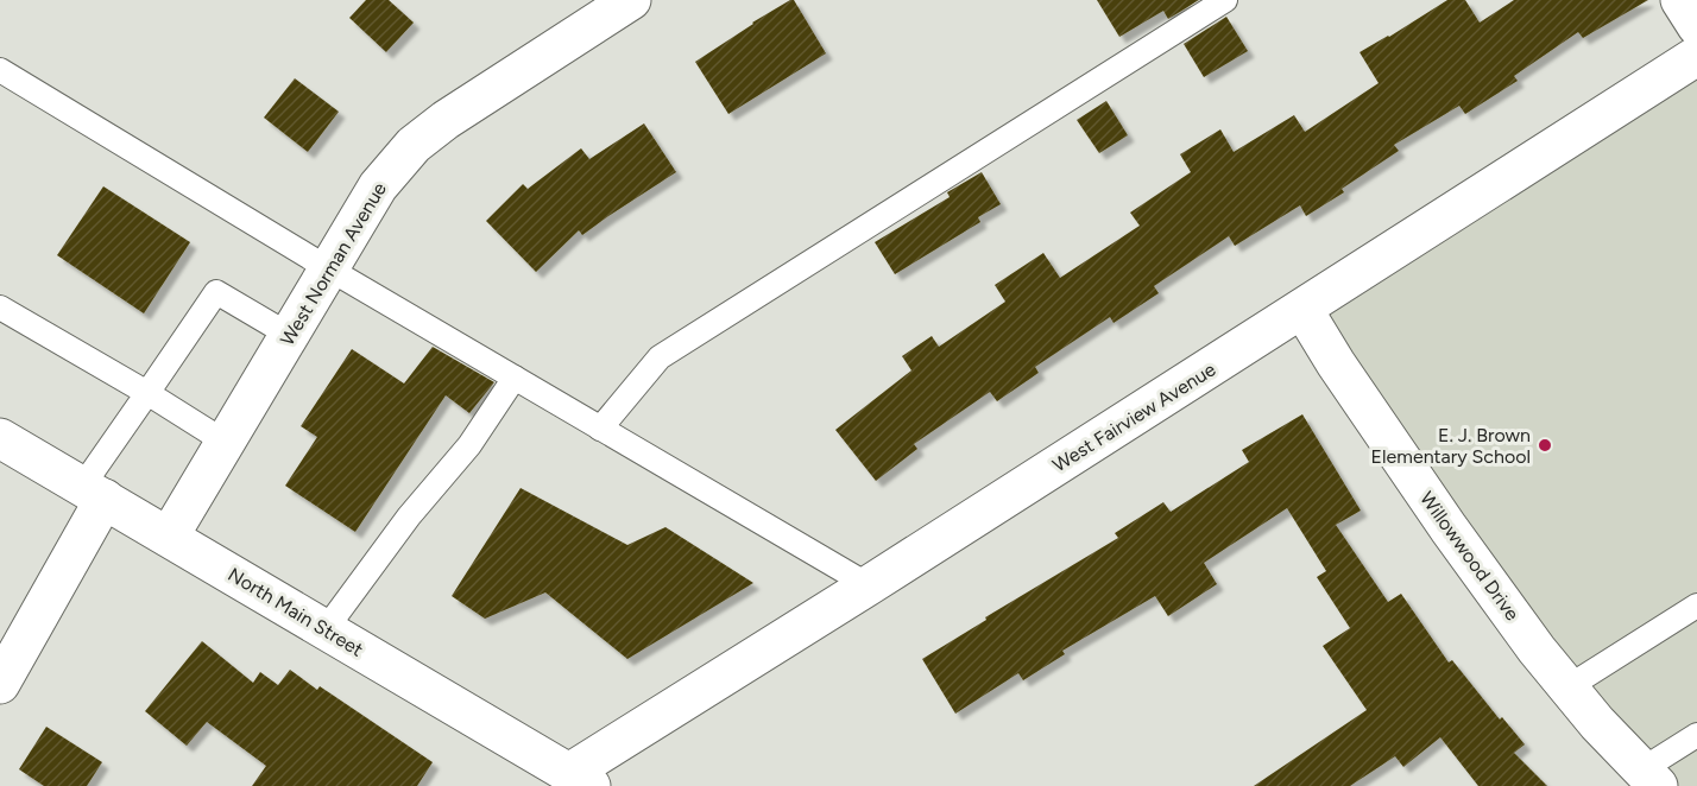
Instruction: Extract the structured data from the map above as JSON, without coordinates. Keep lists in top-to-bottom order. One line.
{"streets":{"street":["West Norman Avenue","West Fairview Avenue","Willowwood Drive","North Main Street"]},"crossings":[["West Norman Avenue","North Main Street"],["West Fairview Avenue","Willowwood Drive"],["West Fairview Avenue","North Main Street"]],"places":["E. J. Brown Elementary School"]}
